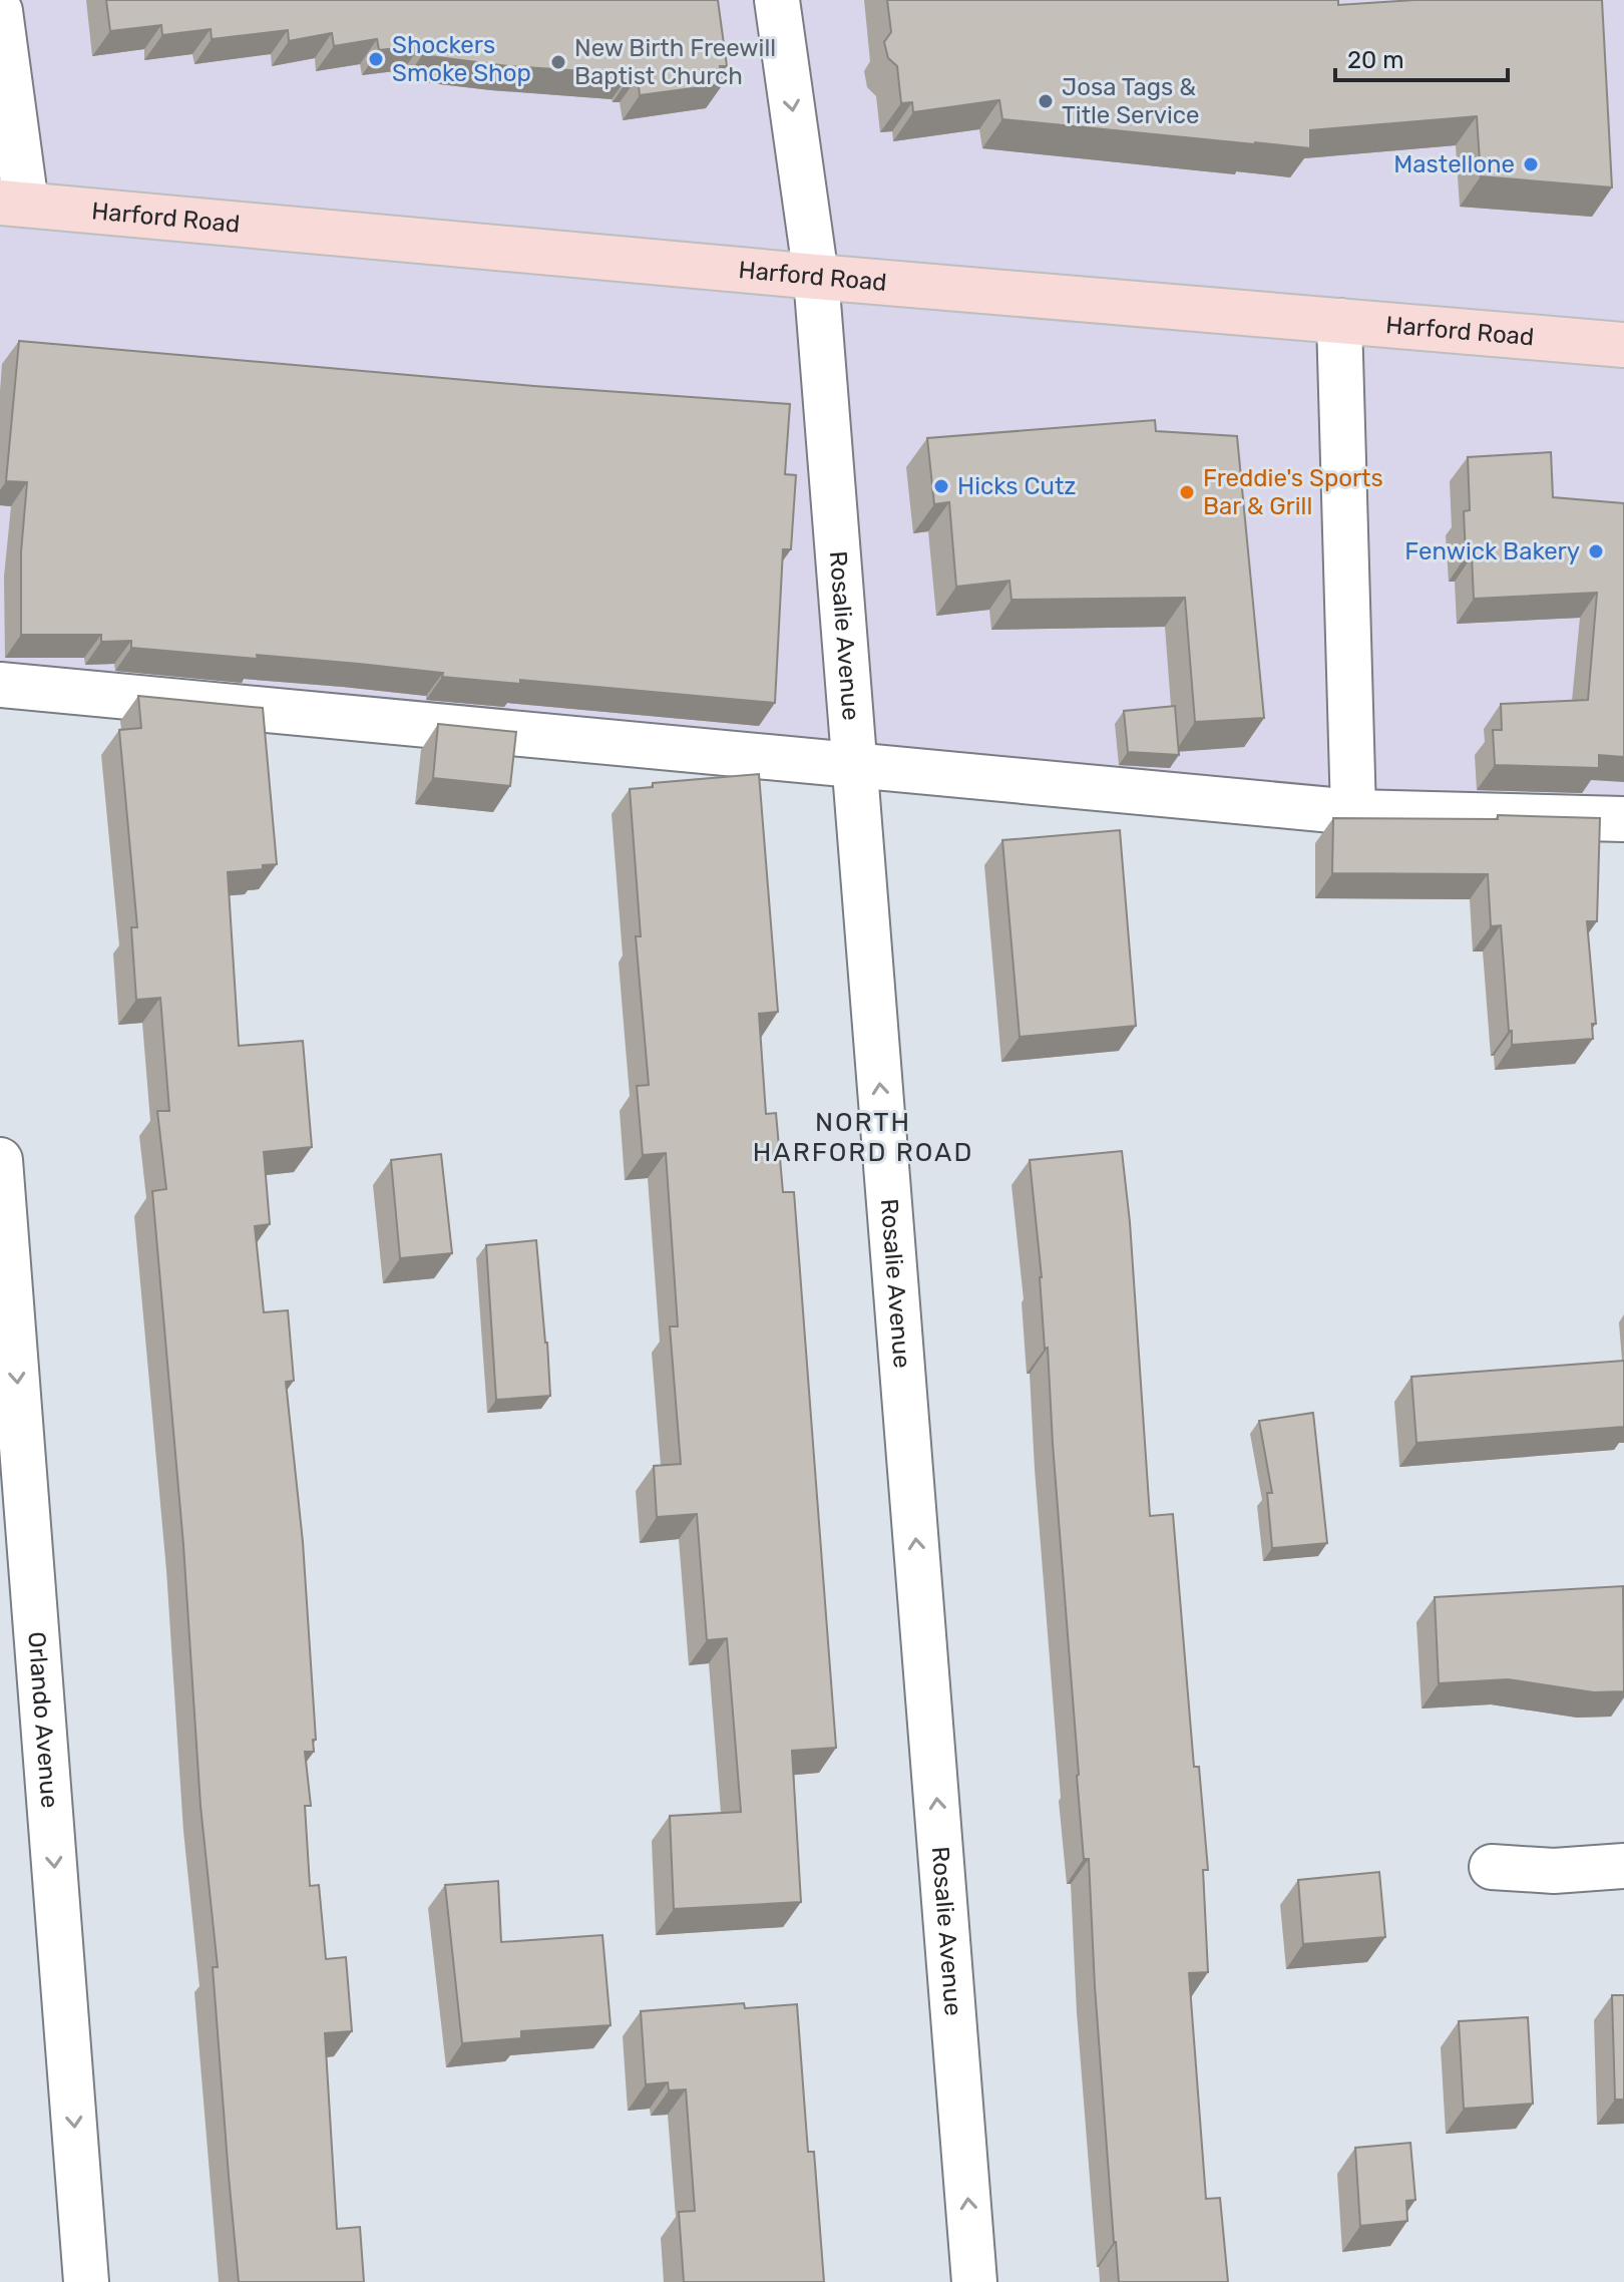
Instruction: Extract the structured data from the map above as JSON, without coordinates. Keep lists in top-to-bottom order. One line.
{"streets":{"main road":["Harford Road"],"street":["Rosalie Avenue","Orlando Avenue"]},"crossings":[["Harford Road","Rosalie Avenue"]],"one_way":["Orlando Avenue"],"districts":["NORTH HARFORD ROAD"],"places":["Shockers Smoke Shop","New Birth Freewill Baptist Church","Josa Tags & Title Service","Mastellone","Hicks Cutz","Freddie's Sports Bar & Grill","Fenwick Bakery"],"scale_bar":"20 m"}
